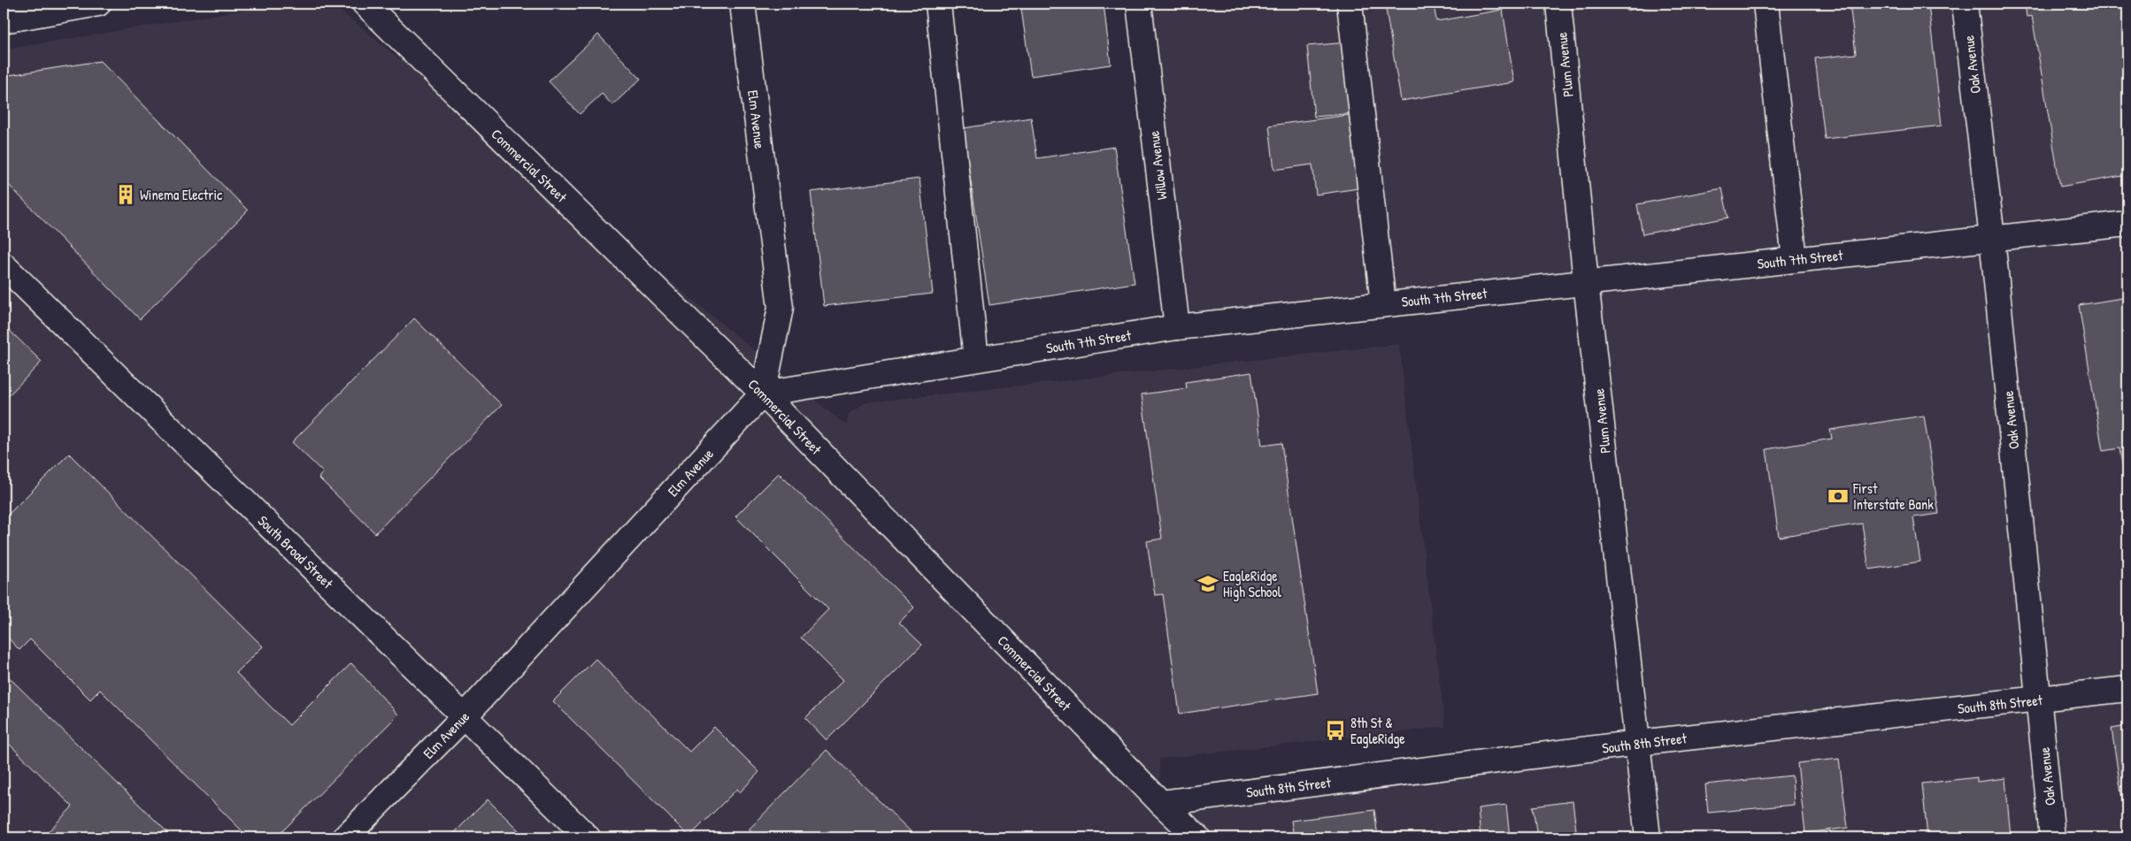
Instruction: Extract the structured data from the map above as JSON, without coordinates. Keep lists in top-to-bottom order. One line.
{"streets":{"street":["Plum Avenue","Oak Avenue","Elm Avenue","Commercial Street","Willow Avenue","South 7th Street","South Broad Street","South 8th Street"]},"crossings":[["Plum Avenue","South 7th Street"],["Plum Avenue","South 8th Street"],["Oak Avenue","South 7th Street"],["Oak Avenue","South 8th Street"],["Elm Avenue","Commercial Street"],["Elm Avenue","South 7th Street"],["Elm Avenue","South Broad Street"],["Commercial Street","South 7th Street"],["Commercial Street","South 8th Street"],["Willow Avenue","South 7th Street"]],"places":{"building":["Winema Electric"],"bank":["First Interstate Bank"],"school or university":["EagleRidge High School"],"bus stop":["8th St & EagleRidge"]}}
